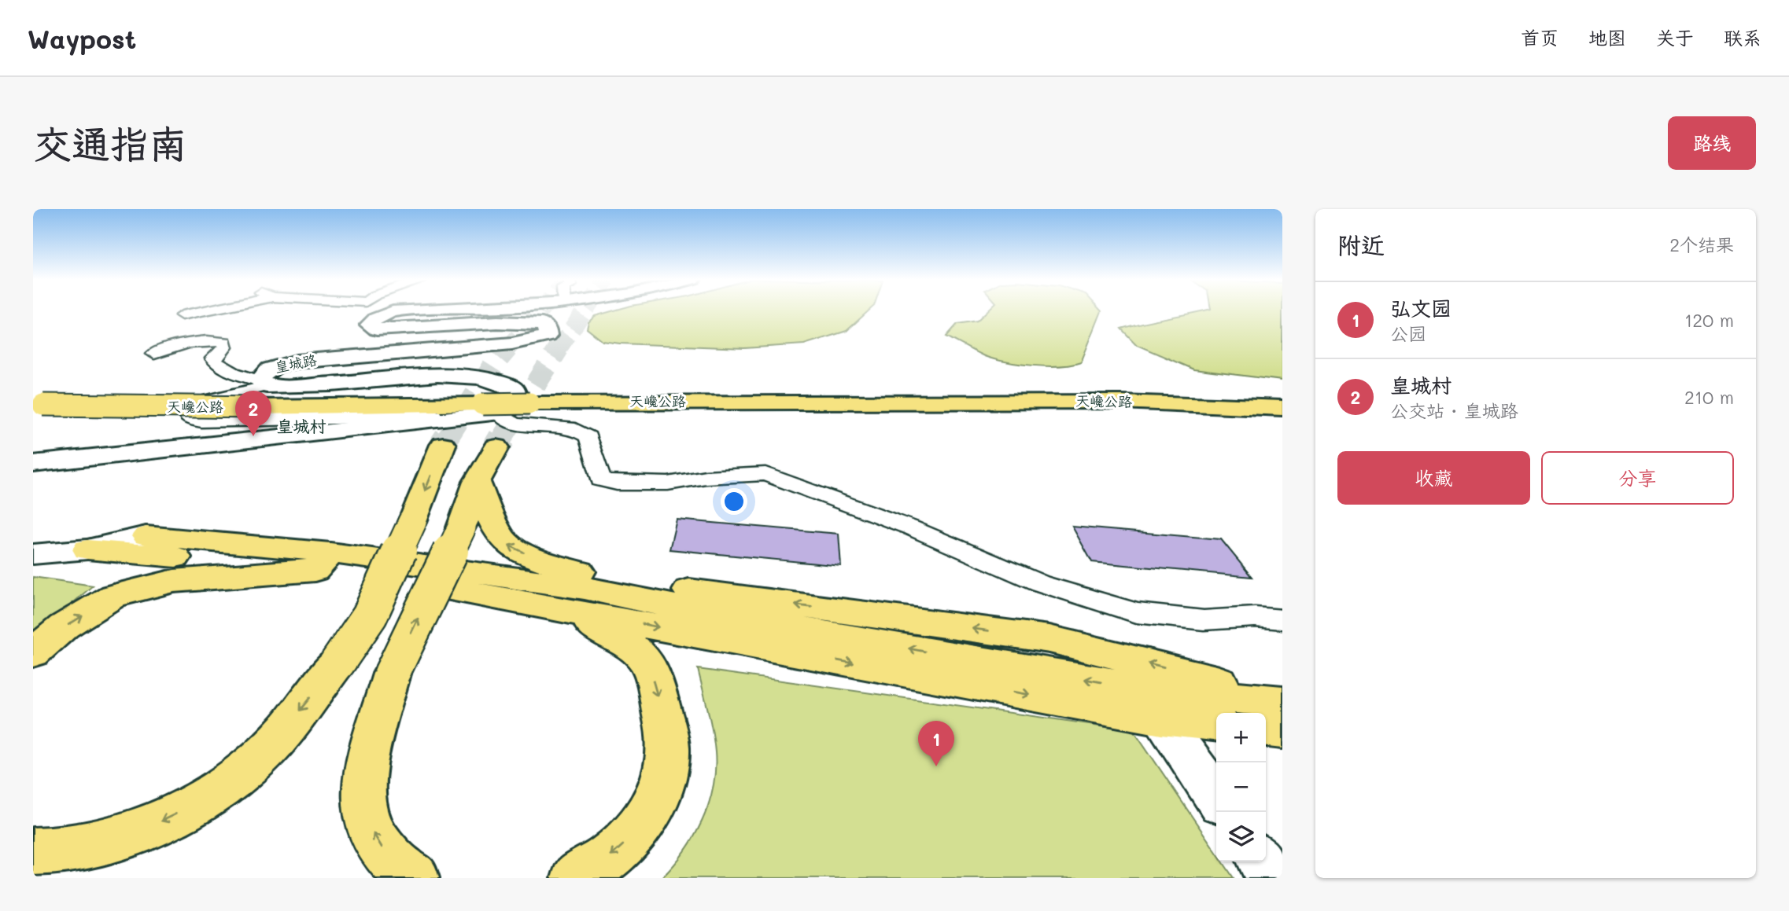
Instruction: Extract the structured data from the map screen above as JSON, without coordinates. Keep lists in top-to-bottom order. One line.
{"streets":{"main road":["天巉公路"],"street":["皇城路"]},"crossings":[["皇城路","天巉公路"]],"districts":["皇城村"],"page":{"header":"Waypost","nav":["首页","地图","关于","联系"],"buttons":["路线",["收藏","分享"]],"title":"交通指南","heading":["附近","2个结果"],"list":[{"mark":"1","name":"弘文园","note":"公园","value":"120 m"},{"mark":"2","name":"皇城村","note":"公交站 · 皇城路","value":"210 m"}],"pins":["2","1"],"map_buttons":["+","−"]}}
